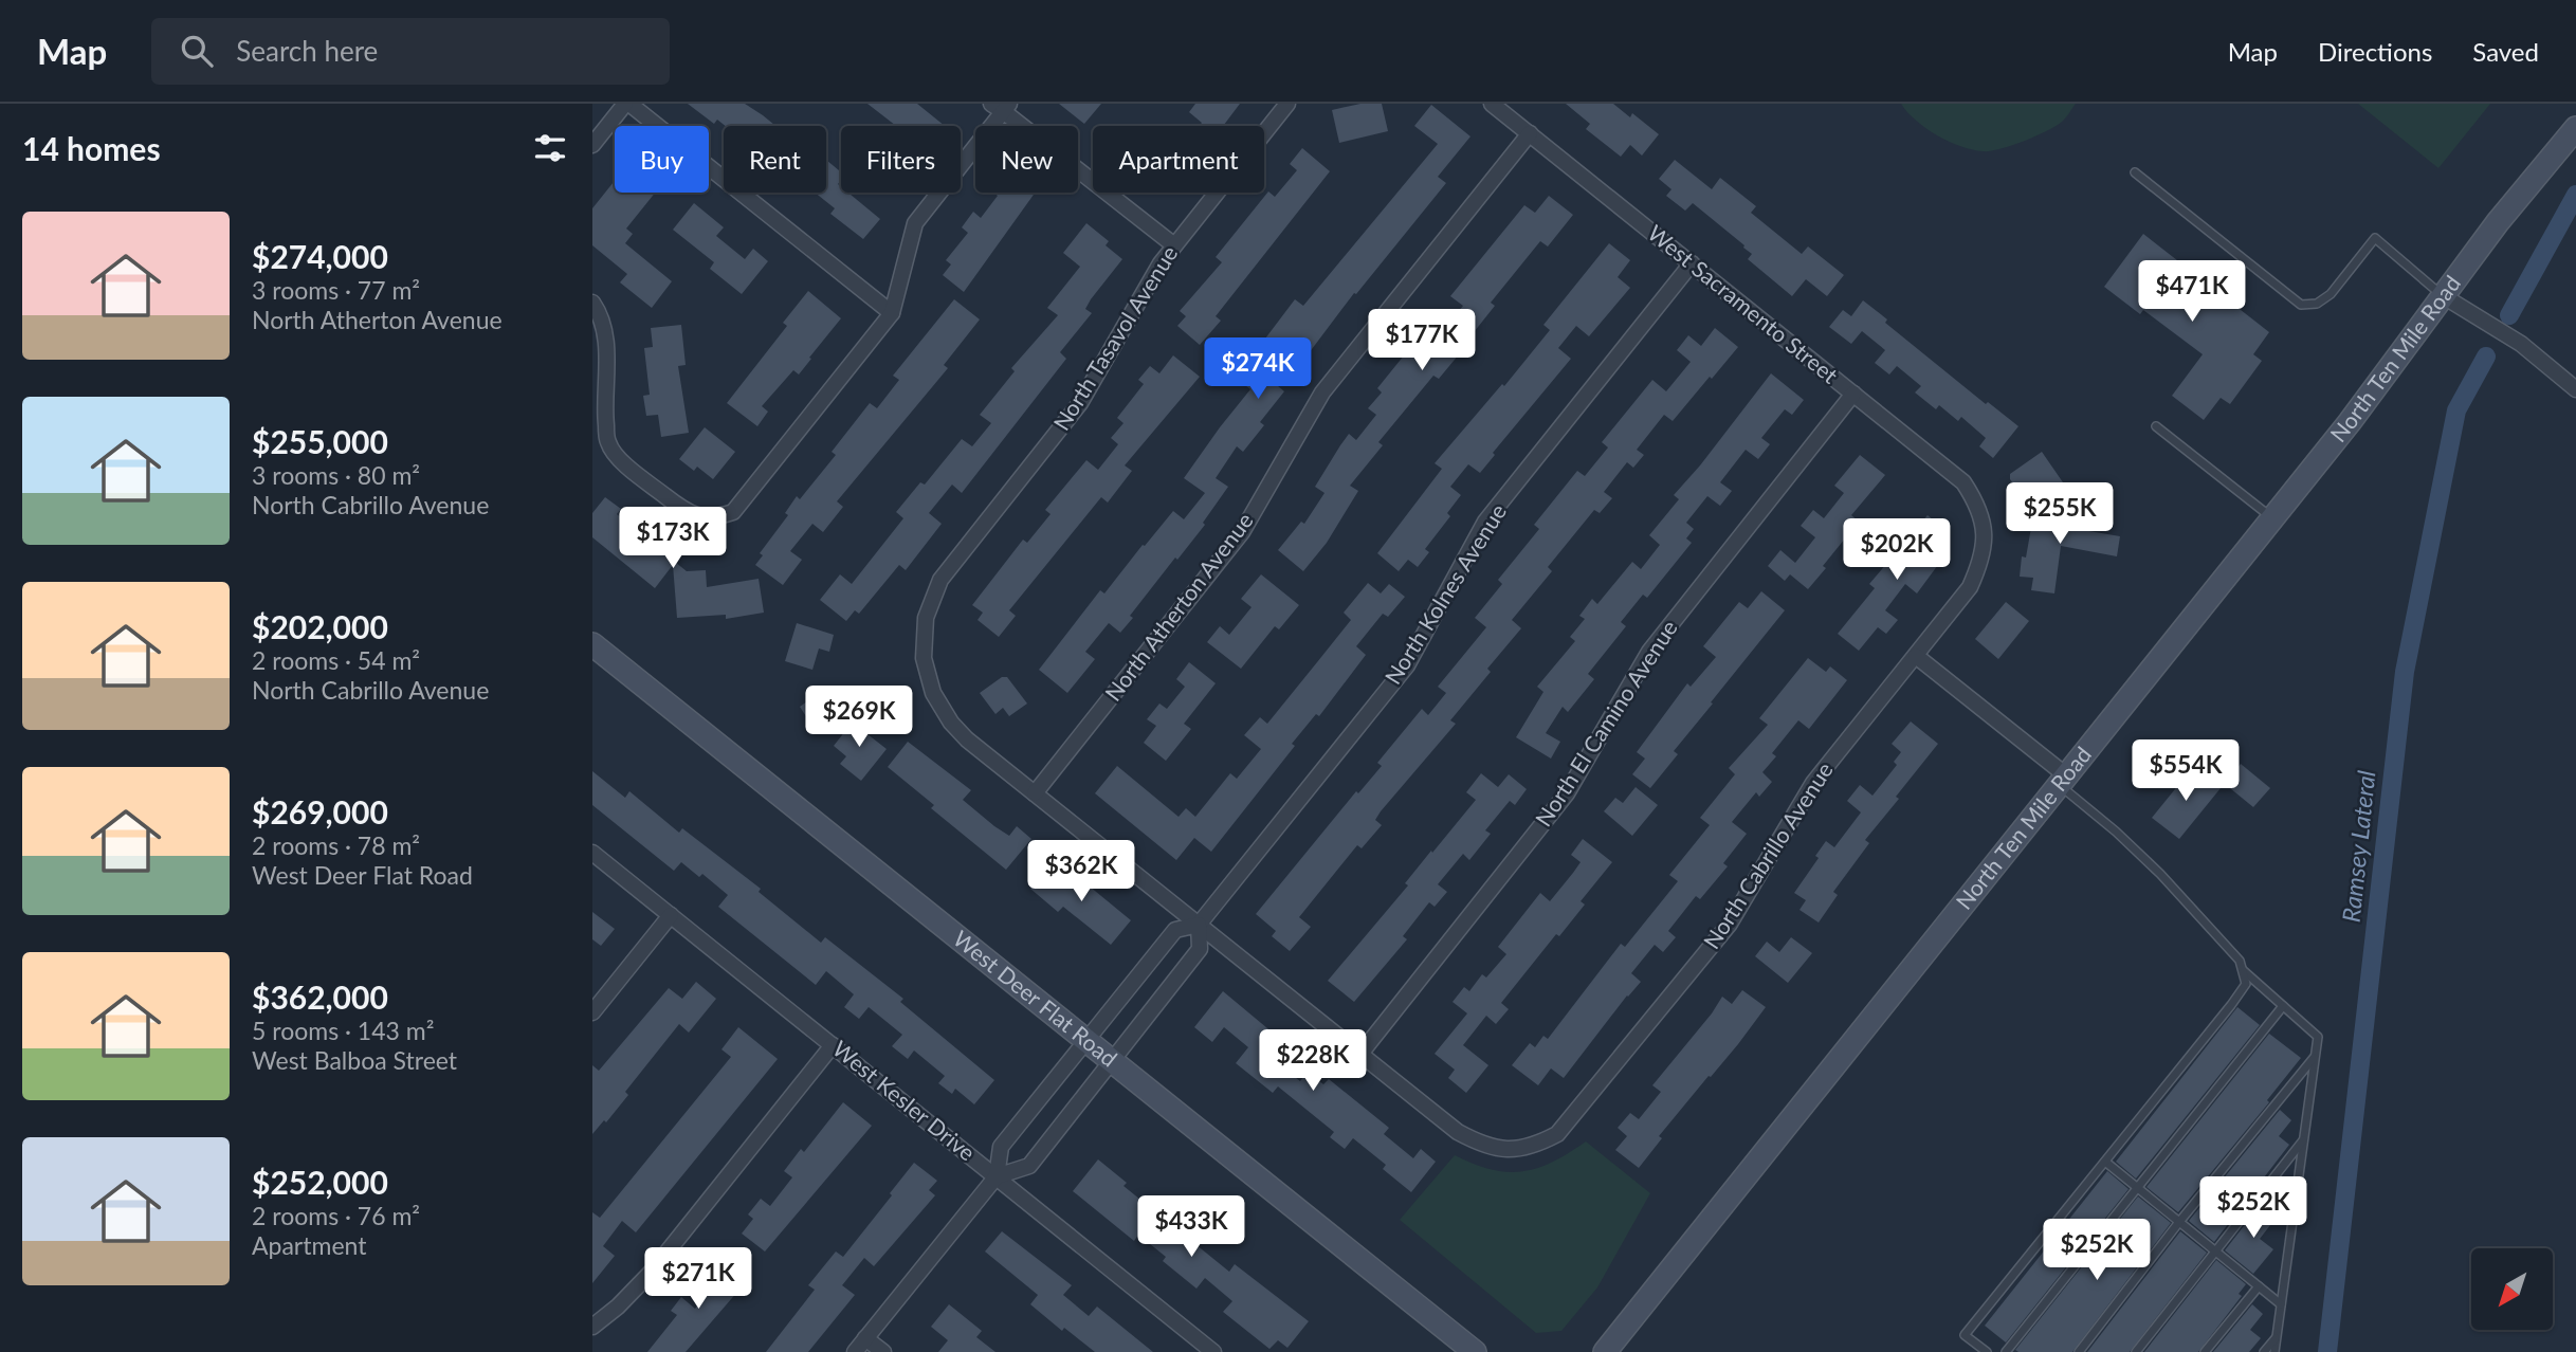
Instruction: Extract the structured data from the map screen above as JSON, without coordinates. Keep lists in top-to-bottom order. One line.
{"streets":{"main road":["North Ten Mile Road","West Deer Flat Road"],"street":["West Sacramento Street","North Tasavol Avenue","North Kolnes Avenue","North Atherton Avenue","North El Camino Avenue","North Cabrillo Avenue","West Kesler Drive"]},"crossings":[["West Sacramento Street","North Kolnes Avenue"],["West Sacramento Street","North Atherton Avenue"],["West Sacramento Street","North El Camino Avenue"],["West Sacramento Street","North Cabrillo Avenue"],["North Tasavol Avenue","North Kolnes Avenue"],["North Tasavol Avenue","North Atherton Avenue"],["North Tasavol Avenue","North Cabrillo Avenue"],["North Kolnes Avenue","North Cabrillo Avenue"],["North Kolnes Avenue","West Deer Flat Road"],["North Kolnes Avenue","West Kesler Drive"],["North El Camino Avenue","North Cabrillo Avenue"]],"water":["Ramsey Lateral"],"north":"bottom left","page":{"header":"Map","search":"Search here","nav":["Map","Directions","Saved"],"heading":"14 homes","chip":["Buy","Rent","Filters","New","Apartment"],"list":[{"name":"$274,000","note":"3 rooms · 77 m² · North Atherton Avenue"},{"name":"$255,000","note":"3 rooms · 80 m² · North Cabrillo Avenue"},{"name":"$202,000","note":"2 rooms · 54 m² · North Cabrillo Avenue"},{"name":"$269,000","note":"2 rooms · 78 m² · West Deer Flat Road"},{"name":"$362,000","note":"5 rooms · 143 m² · West Balboa Street"},{"name":"$252,000","note":"2 rooms · 76 m² · Apartment"}],"price":["$471K","$177K","$274K","$255K","$173K","$202K","$269K","$554K","$362K","$228K","$252K","$433K","$252K","$271K"]}}
